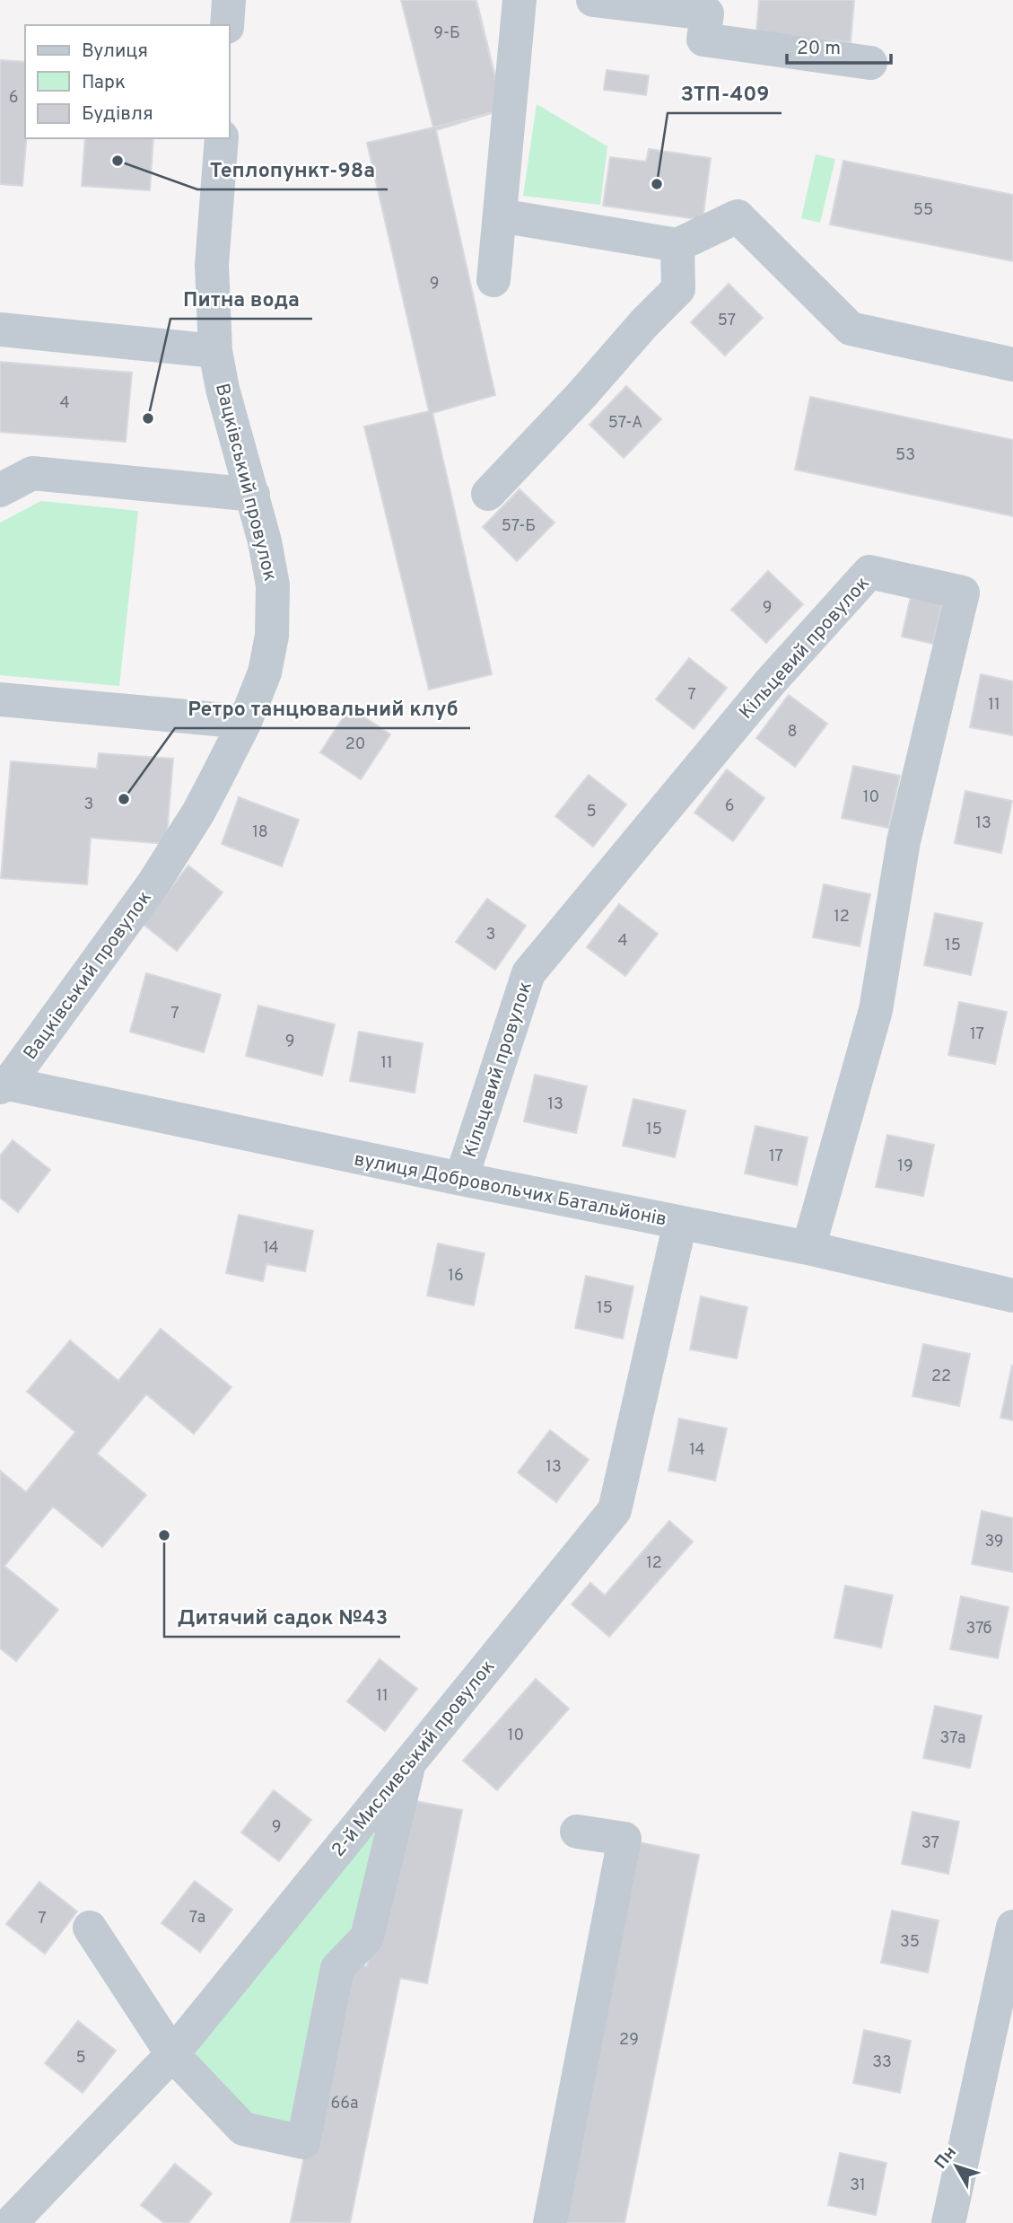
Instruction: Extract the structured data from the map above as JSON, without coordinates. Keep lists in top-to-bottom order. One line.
{"streets":{"street":["Вацківський провулок","Кільцевий провулок","вулиця Добровольчих Батальйонів","2-й Мисливський провулок"]},"crossings":[["Вацківський провулок","вулиця Добровольчих Батальйонів"],["Кільцевий провулок","вулиця Добровольчих Батальйонів"],["вулиця Добровольчих Батальйонів","2-й Мисливський провулок"]],"places":["Теплопункт-98а","ЗТП-409","Питна вода","Ретро танцювальний клуб","Дитячий садок №43"],"house_numbers":["9-Б","6","55","9","57","4","57-А","53","57-Б","9","7","11","8","20","10","3","6","5","13","18","12","3","4","15","7","17","9","11","13","15","17","19","14","16","15","22","14","13","39","12","37б","11","10","37а","9","37","7а","7","35","29","5","33","66а","31"],"legend":["Вулиця","Парк","Будівля"],"scale_bar":"20 m","north":"top left"}
